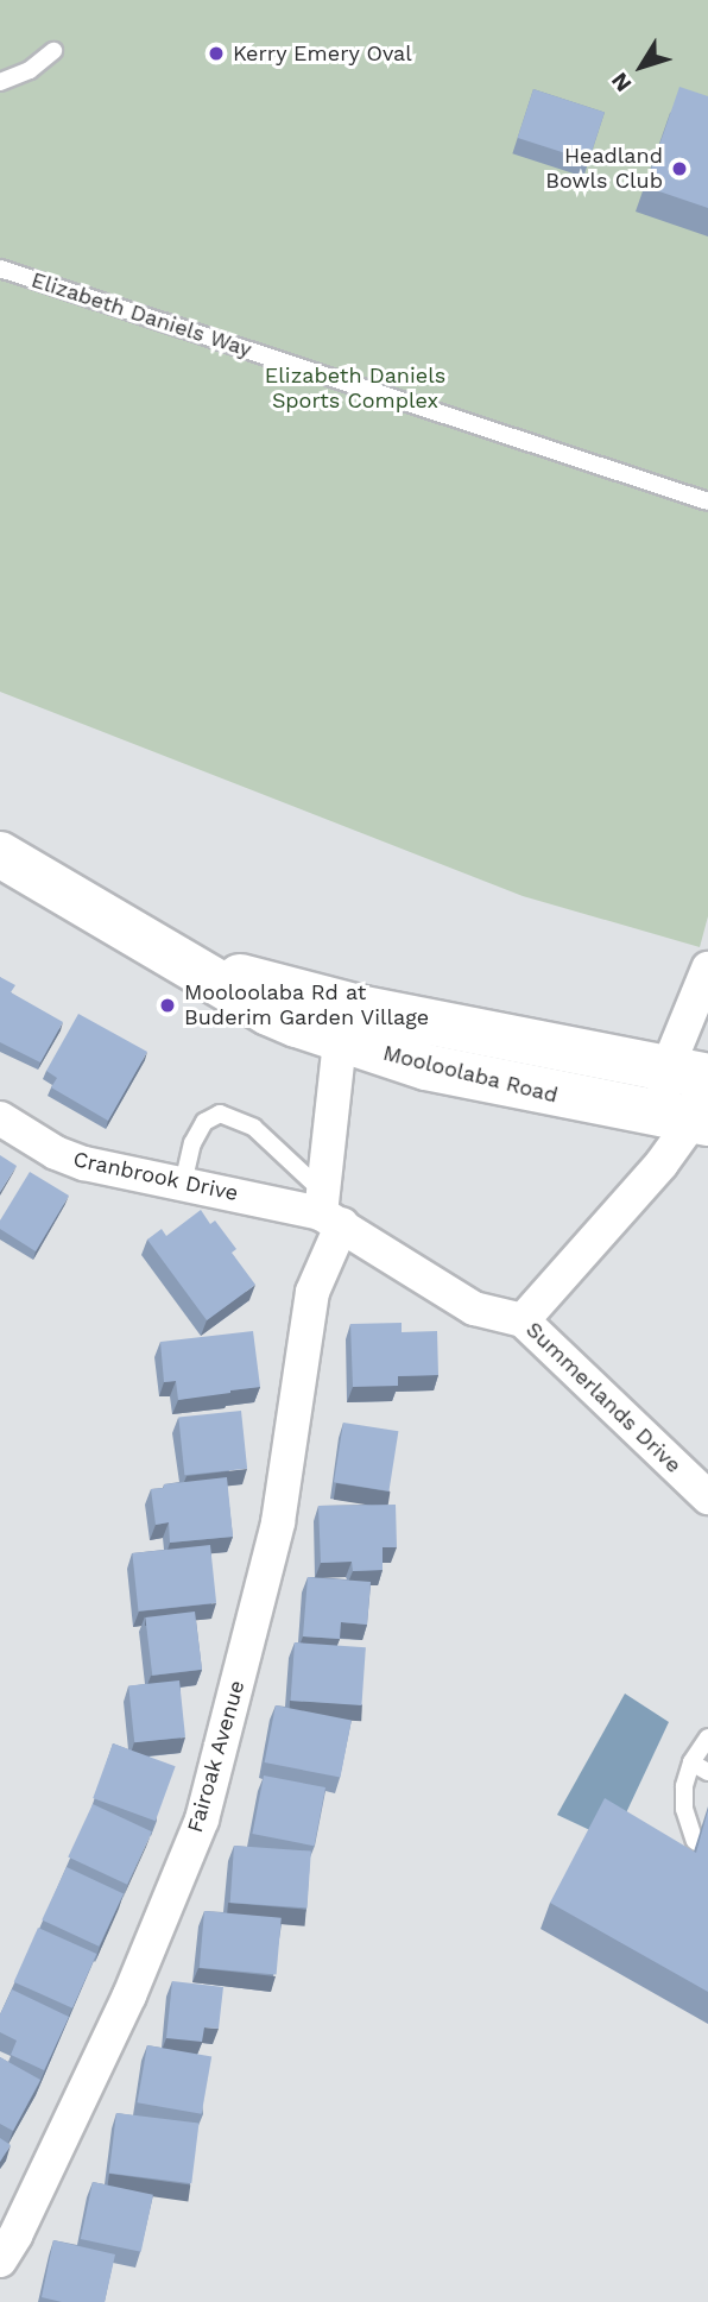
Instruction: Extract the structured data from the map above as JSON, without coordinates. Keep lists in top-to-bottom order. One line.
{"streets":{"main road":["Mooloolaba Road"],"street":["Cranbrook Drive","Summerlands Drive","Fairoak Avenue"],"lane":["Elizabeth Daniels Way"]},"crossings":[["Mooloolaba Road","Fairoak Avenue"],["Cranbrook Drive","Summerlands Drive"],["Cranbrook Drive","Fairoak Avenue"],["Summerlands Drive","Fairoak Avenue"]],"parks":["Elizabeth Daniels Sports Complex"],"places":["Kerry Emery Oval","Headland Bowls Club","Mooloolaba Rd at Buderim Garden Village"],"north":"bottom left"}
